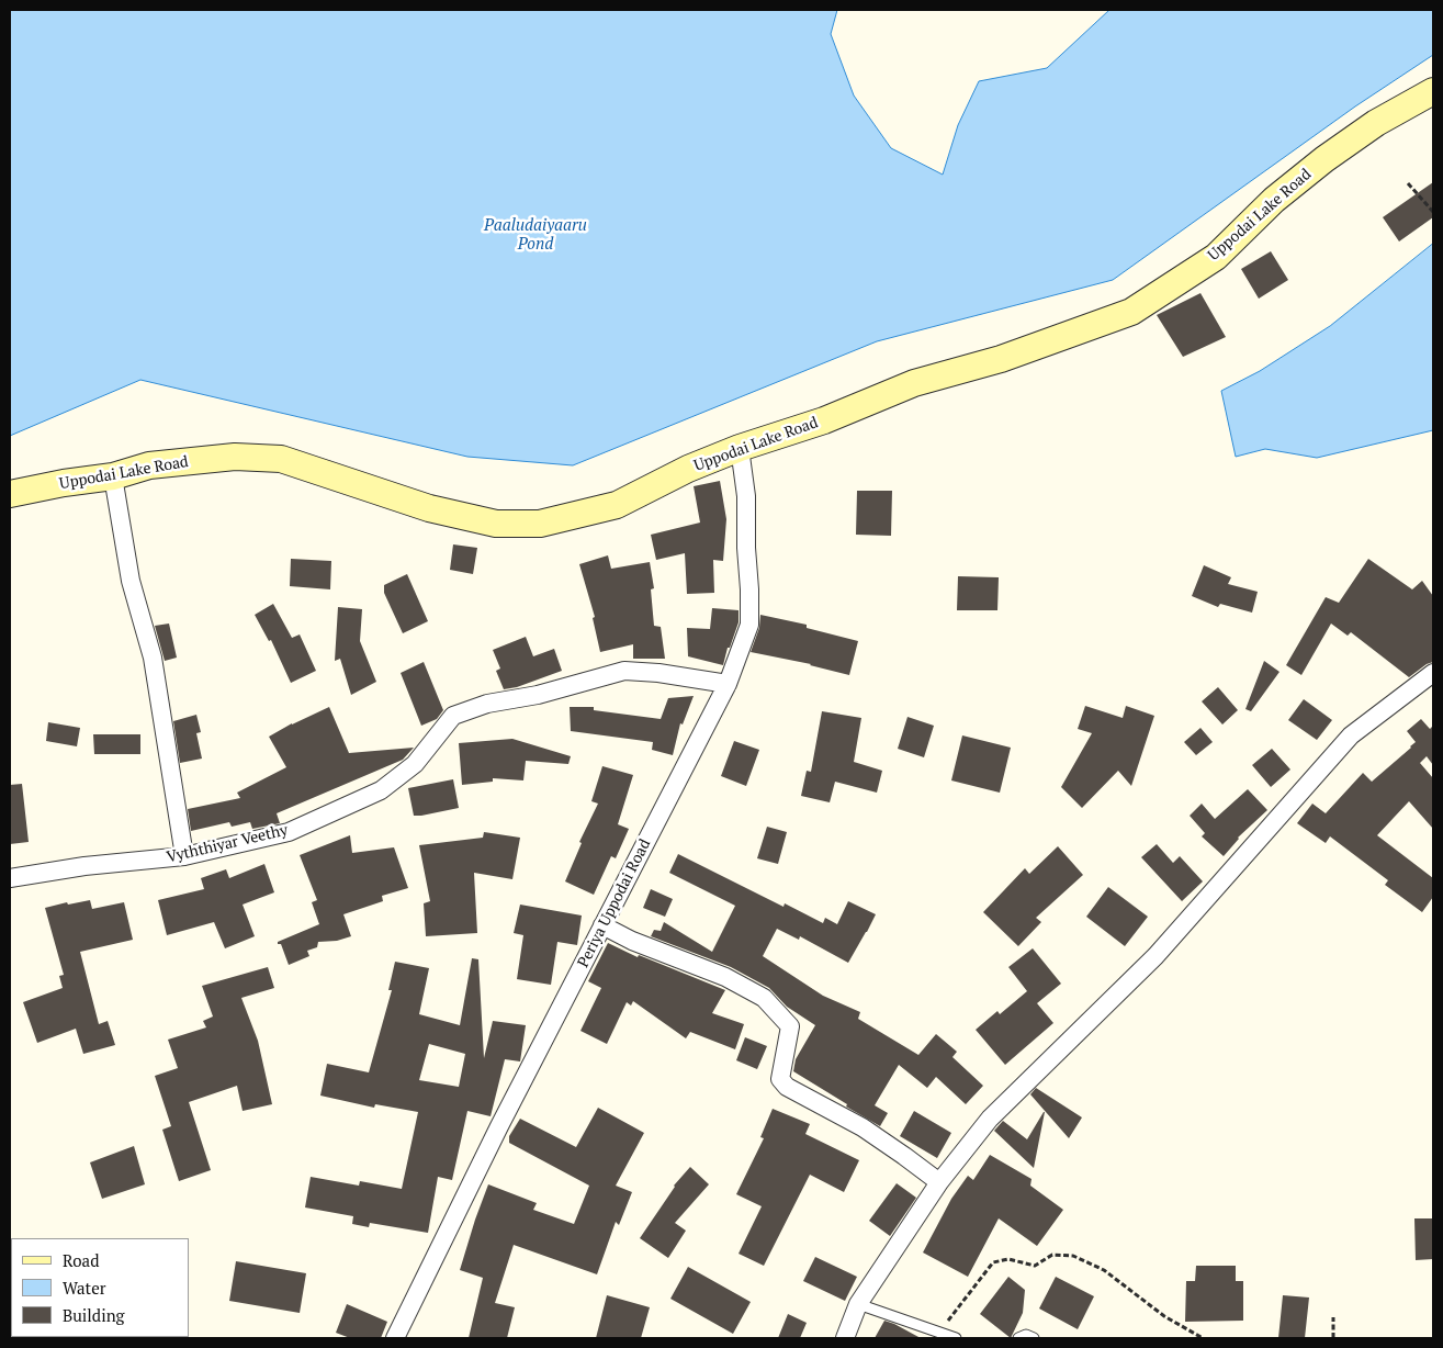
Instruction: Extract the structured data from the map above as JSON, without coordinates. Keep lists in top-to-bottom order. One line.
{"streets":{"street":["Uppodai Lake Road","Vyththiyar Veethy","Periya Uppodai Road"]},"crossings":[["Uppodai Lake Road","Periya Uppodai Road"],["Vyththiyar Veethy","Periya Uppodai Road"]],"water":["Paaludaiyaaru Pond"],"legend":["Road","Water","Building"]}
